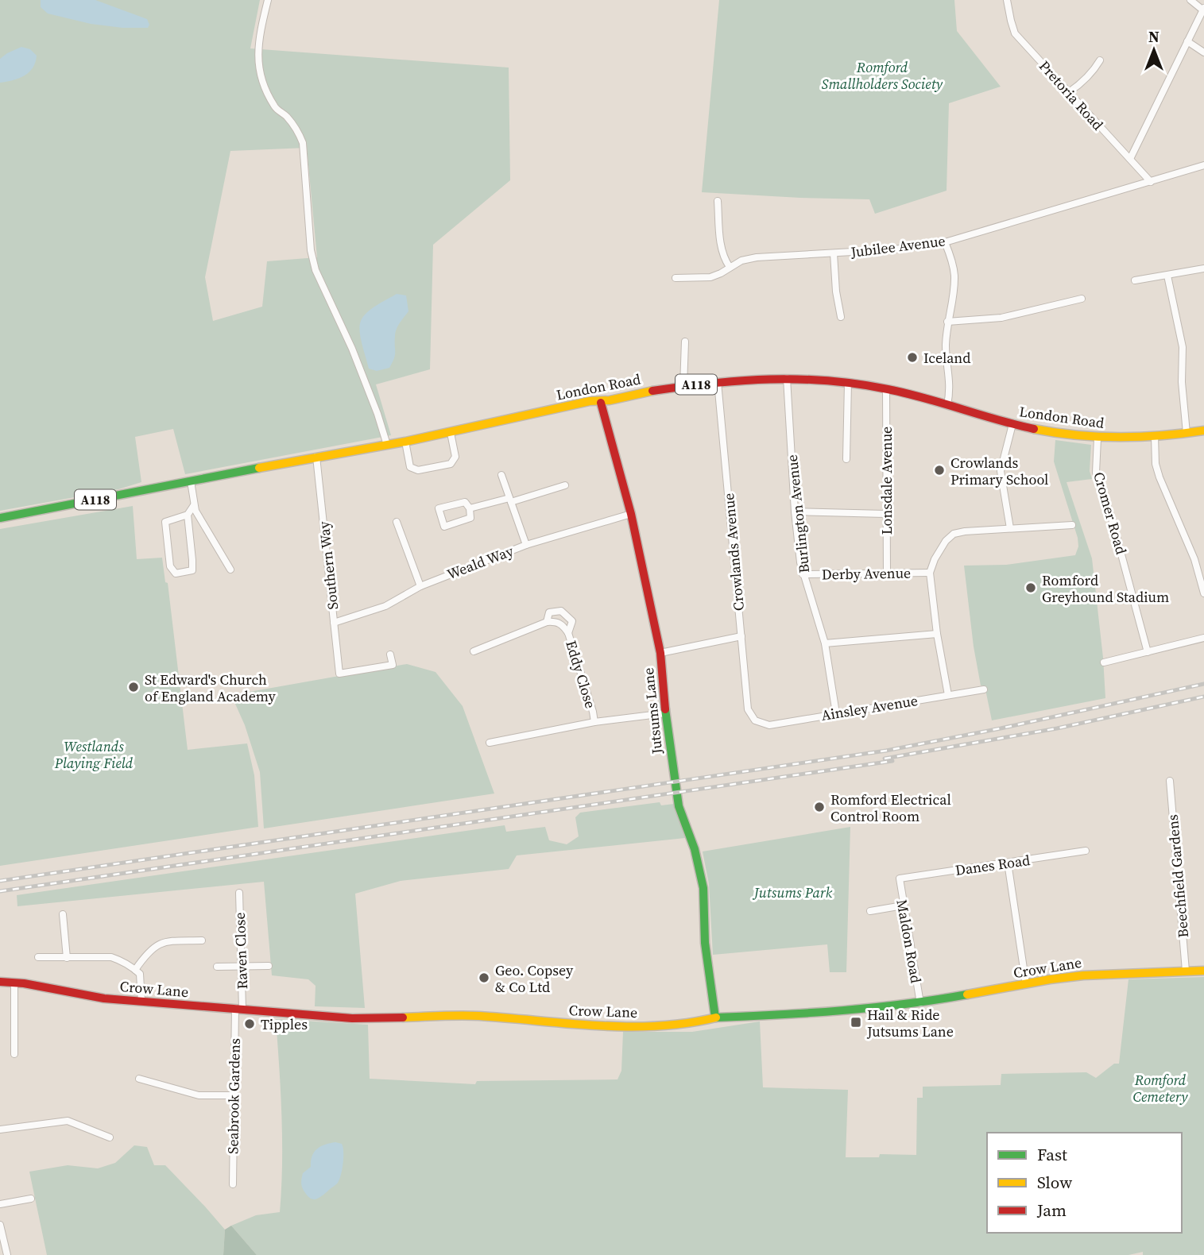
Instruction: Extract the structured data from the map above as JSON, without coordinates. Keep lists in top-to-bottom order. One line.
{"streets":{"street":["Pretoria Road","Jubilee Avenue","A118","London Road","Lonsdale Avenue","Cromer Road","Burlington Avenue","Crowlands Avenue","Weald Way","Southern Way","Derby Avenue","Eddy Close","Ainsley Avenue","Jutsums Lane","Danes Road","Beechfield Gardens","Maldon Road","Raven Close","Crow Lane","Seabrook Gardens"]},"crossings":[["Pretoria Road","Jubilee Avenue"],["London Road","Lonsdale Avenue"],["London Road","Cromer Road"],["London Road","Burlington Avenue"],["London Road","Crowlands Avenue"],["London Road","Southern Way"],["London Road","Jutsums Lane"],["Lonsdale Avenue","Derby Avenue"],["Burlington Avenue","Derby Avenue"],["Burlington Avenue","Ainsley Avenue"],["Crowlands Avenue","Ainsley Avenue"],["Weald Way","Southern Way"],["Weald Way","Jutsums Lane"],["Jutsums Lane","Crow Lane"],["Danes Road","Maldon Road"],["Beechfield Gardens","Crow Lane"],["Maldon Road","Crow Lane"],["Raven Close","Crow Lane"],["Raven Close","Seabrook Gardens"],["Crow Lane","Seabrook Gardens"]],"parks":["Romford Smallholders Society","Westlands Playing Field","Jutsums Park","Romford Cemetery"],"places":{"other":["Iceland","Crowlands Primary School","Romford Greyhound Stadium","St Edward's Church of England Academy","Romford Electrical Control Room","Geo. Copsey & Co Ltd","Tipples"],"transit":["Hail & Ride Jutsums Lane"]},"legend":["Fast","Slow","Jam"],"north":"top"}
